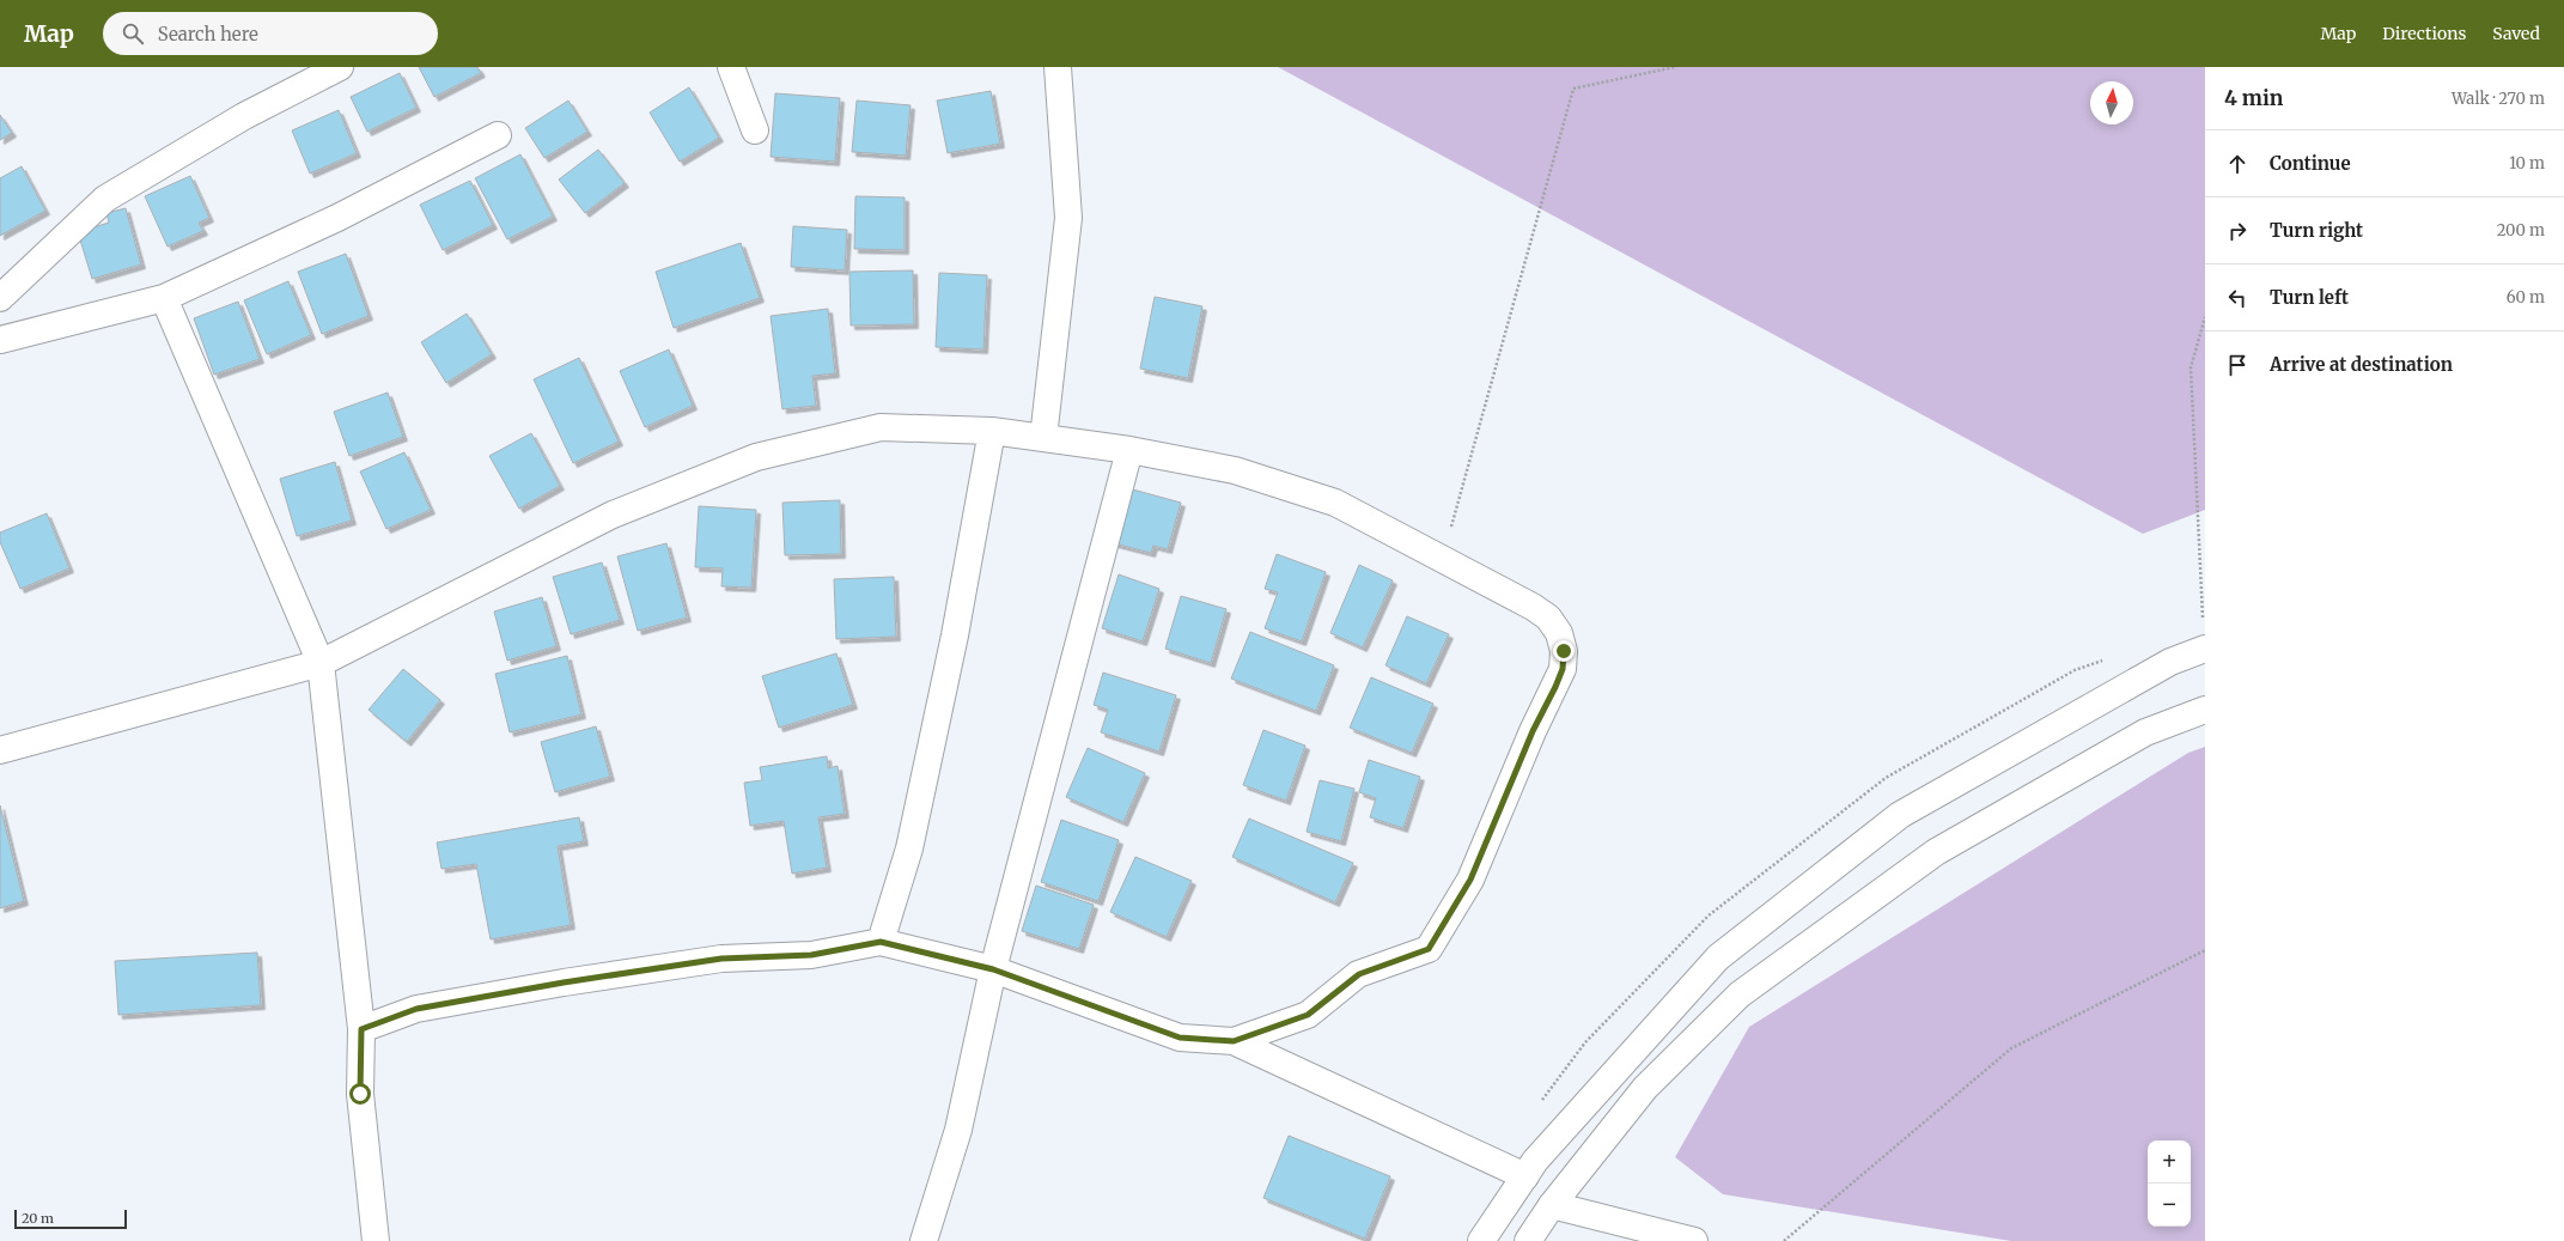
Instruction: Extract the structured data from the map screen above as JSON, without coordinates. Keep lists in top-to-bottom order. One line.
{"scale_bar":"20 m","north":"top","page":{"header":"Map","search":"Search here","nav":["Map","Directions","Saved"],"heading":["4 min","Walk · 270 m"],"list":[["Continue","10 m"],["Turn right","200 m"],["Turn left","60 m"],"Arrive at destination"],"map_buttons":["+","−"],"scale":"20 m"}}
